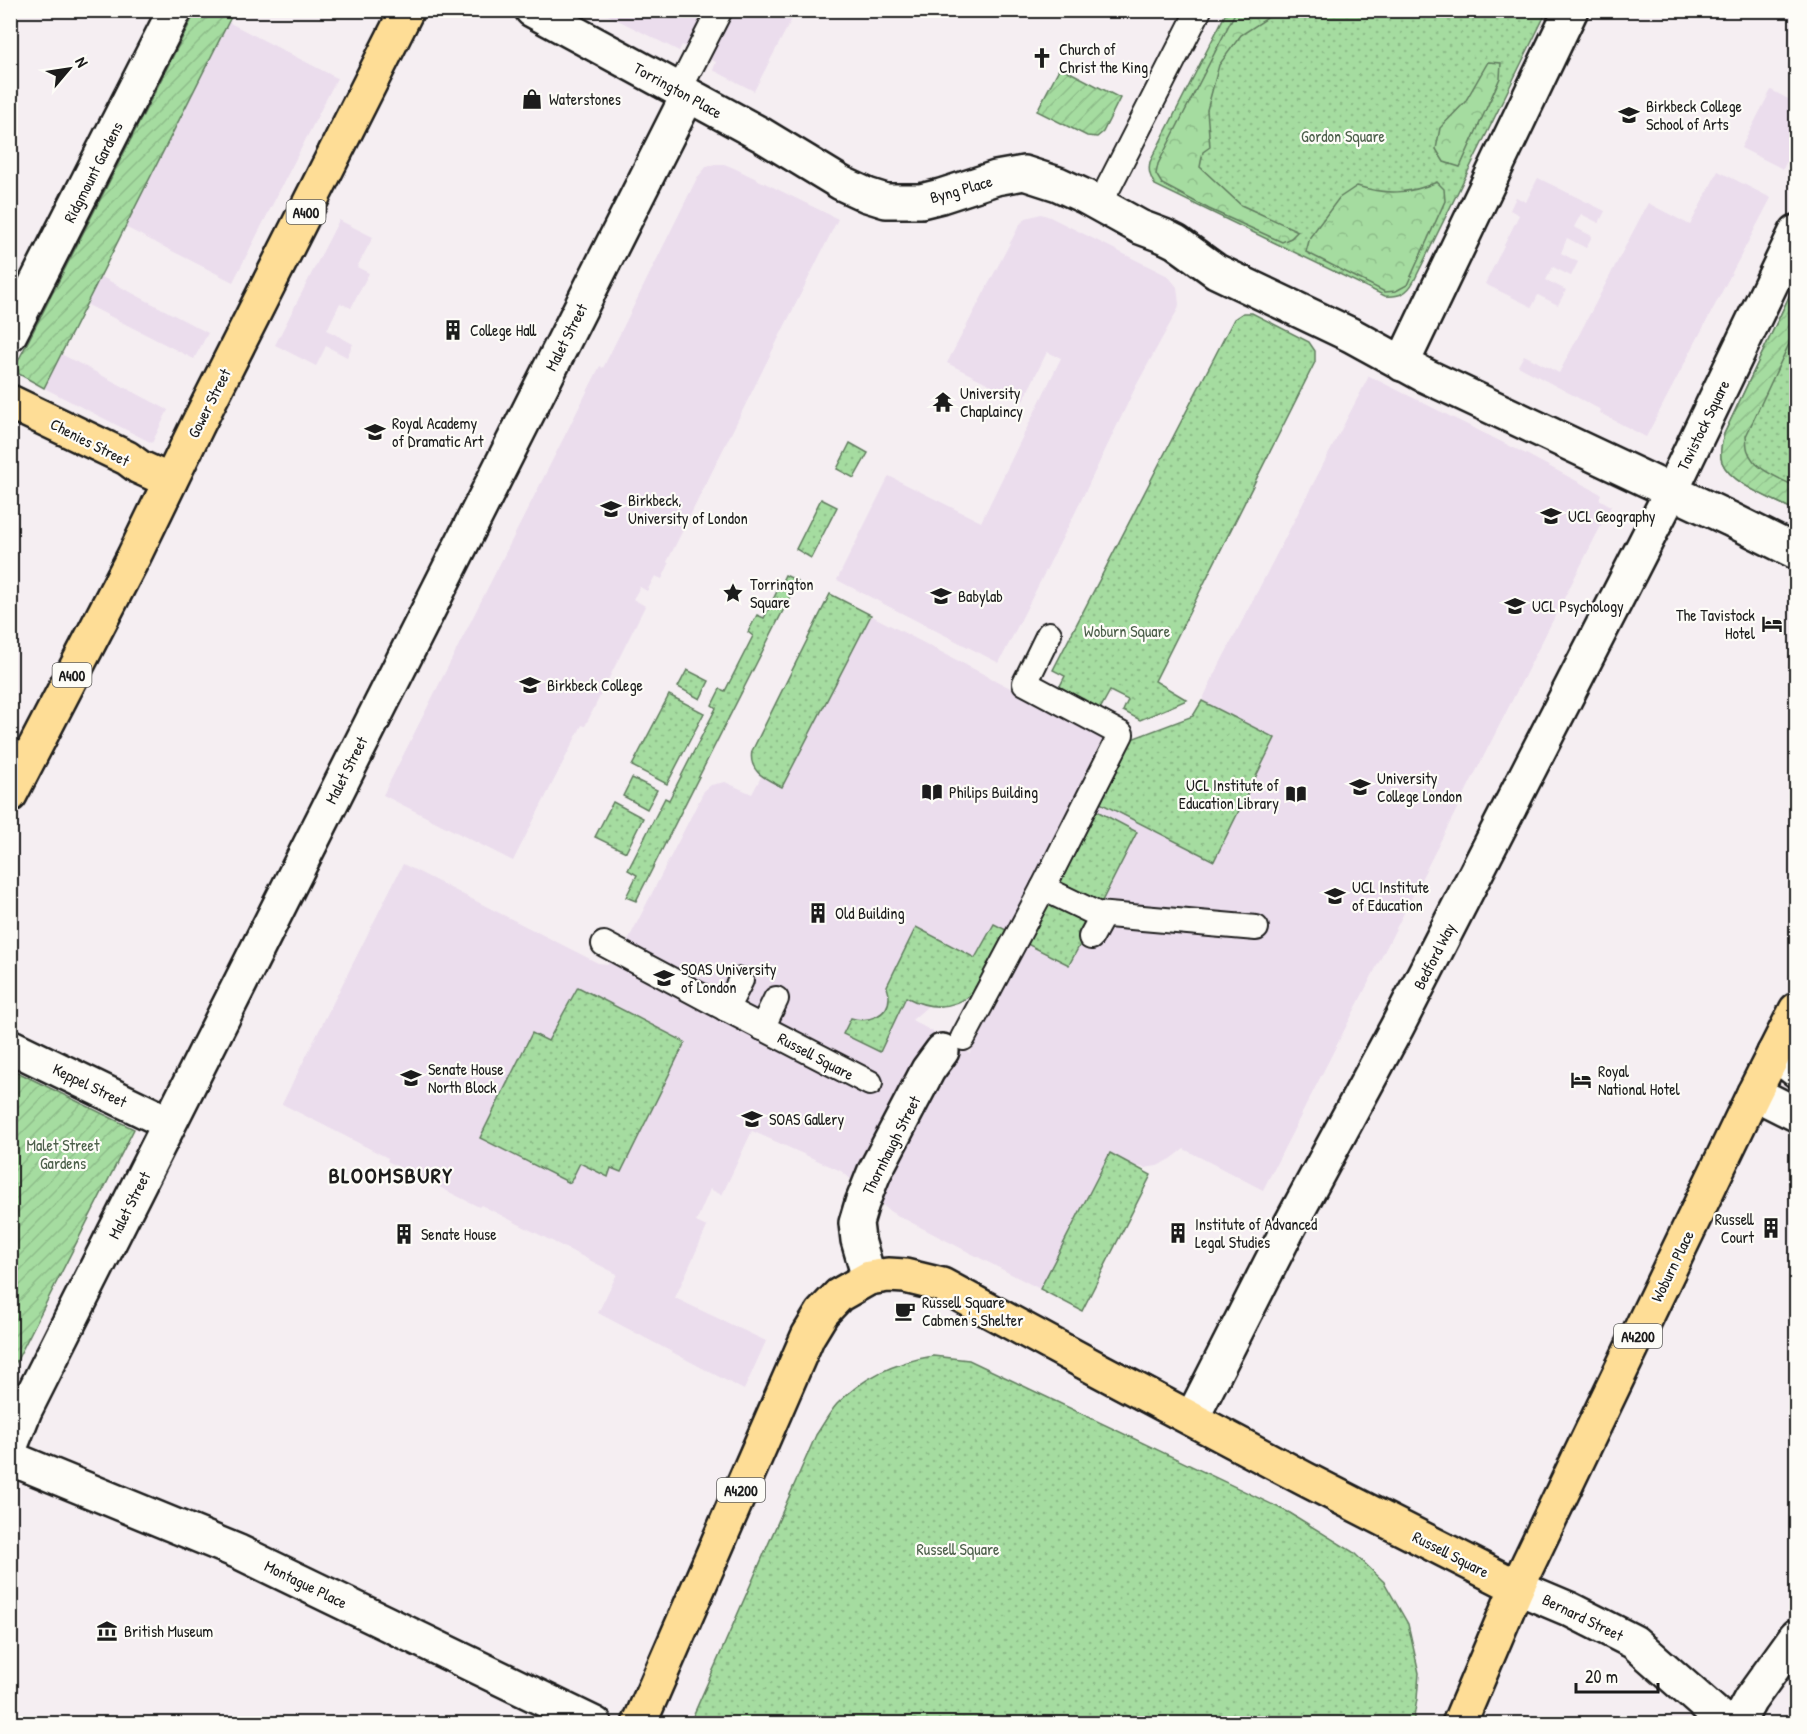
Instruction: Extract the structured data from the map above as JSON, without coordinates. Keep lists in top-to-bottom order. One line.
{"streets":{"main road":["A400","Gower Street","Chenies Street","Russell Square","Woburn Place","A4200"],"street":["Torrington Place","Ridgmount Gardens","Byng Place","Malet Street","Tavistock Square","Bedford Way","Keppel Street","Thornhaugh Street","Montague Place","Bernard Street"]},"crossings":[["Torrington Place","Byng Place"],["Torrington Place","Malet Street"],["Malet Street","Keppel Street"],["Gower Street","Chenies Street"],["Tavistock Square","Bedford Way"],["Bedford Way","Russell Square"],["Russell Square","Thornhaugh Street"],["Russell Square","Woburn Place"],["Russell Square","A4200"],["Russell Square","Bernard Street"],["Woburn Place","A4200"],["Woburn Place","Bernard Street"],["A4200","Bernard Street"]],"districts":["BLOOMSBURY"],"parks":["Gordon Square","Woburn Square","Malet Street Gardens","Russell Square"],"places":{"church":["Church of Christ the King"],"shop":["Waterstones"],"school or university":["Birkbeck College School of Arts","Royal Academy of Dramatic Art","Birkbeck, University of London","UCL Geography","Babylab","UCL Psychology","Birkbeck College","University College London","UCL Institute of Education","SOAS University of London","Senate House North Block","SOAS Gallery"],"building":["College Hall","Old Building","Russell Court","Institute of Advanced Legal Studies","Senate House"],"temple":["University Chaplaincy"],"place":["Torrington Square"],"hotel":["The Tavistock Hotel","Royal National Hotel"],"library":["Philips Building","UCL Institute of Education Library"],"cafe":["Russell Square Cabmen's Shelter"],"museum":["British Museum"]},"scale_bar":"20 m","north":"top right"}
